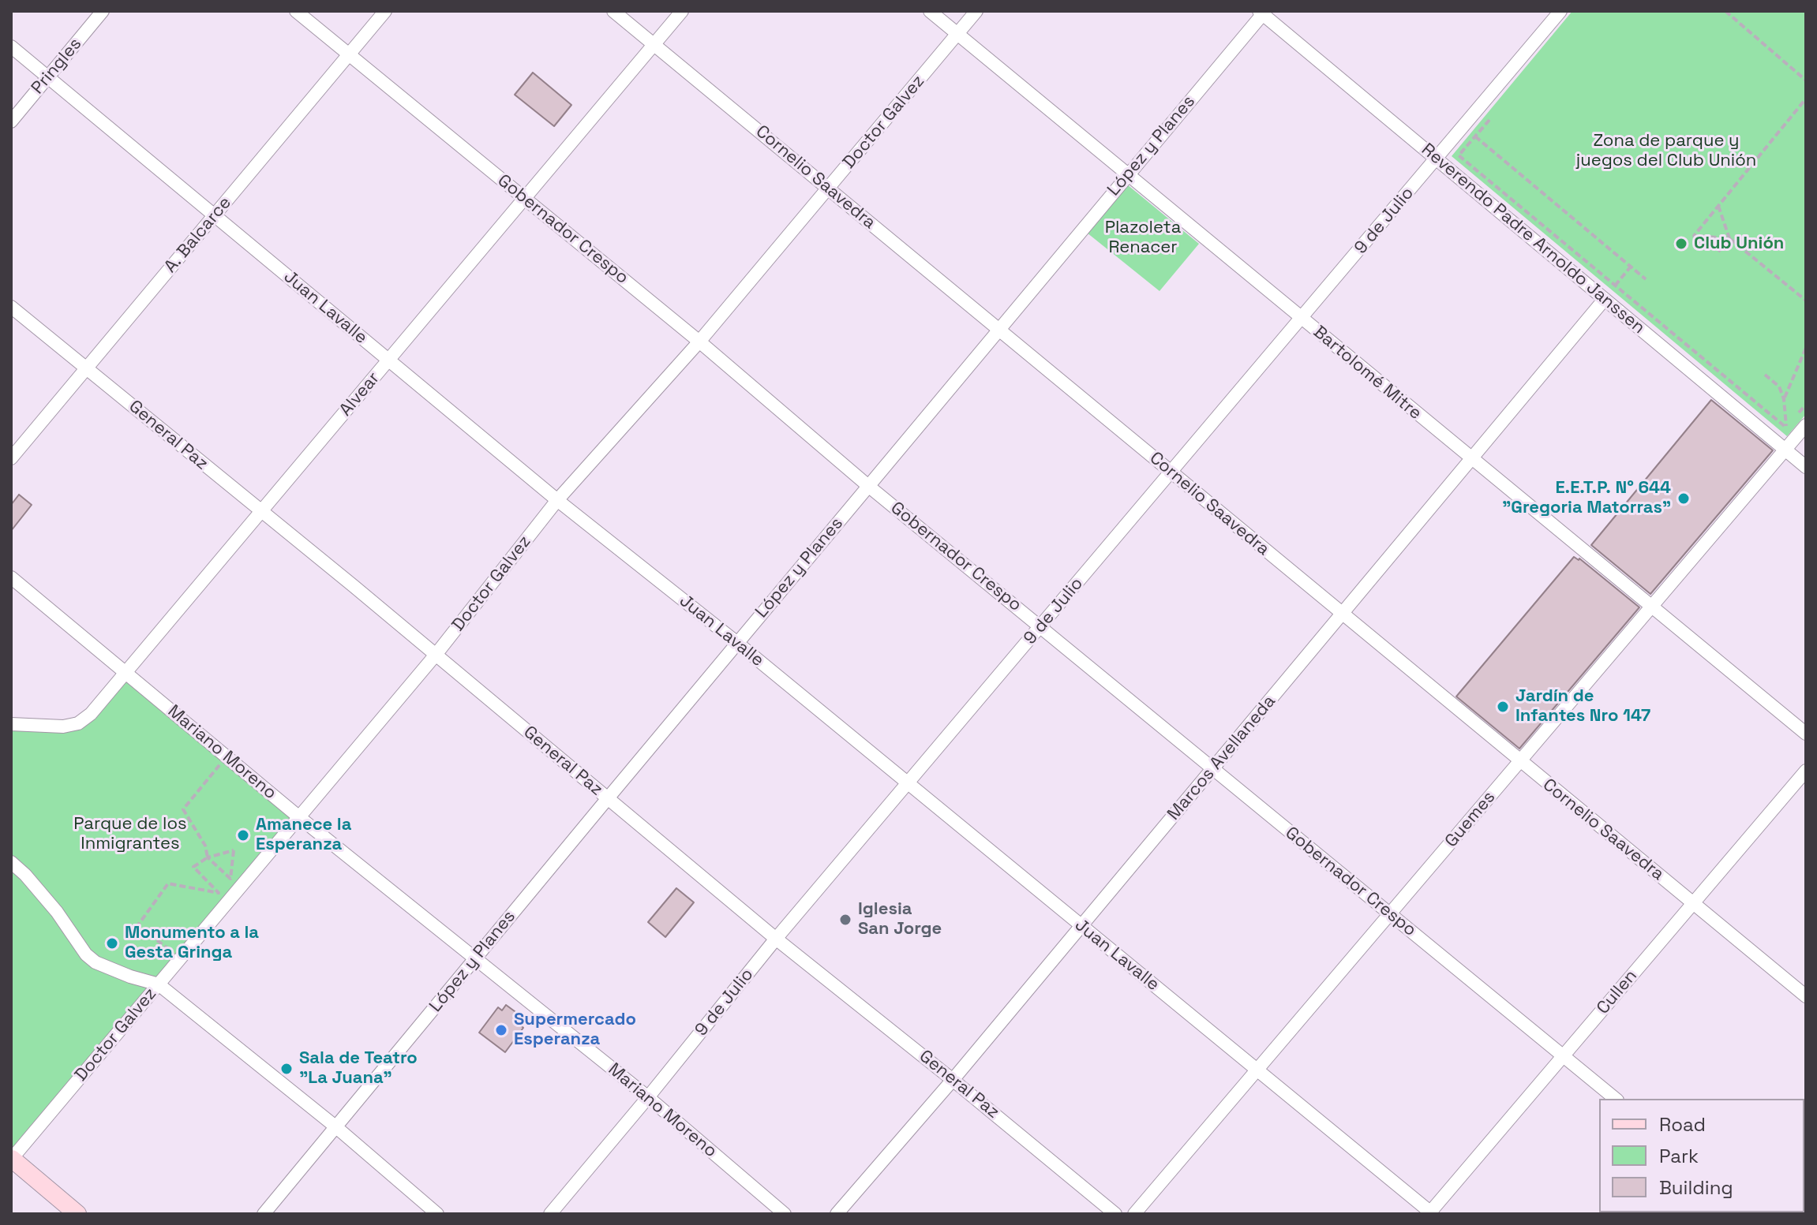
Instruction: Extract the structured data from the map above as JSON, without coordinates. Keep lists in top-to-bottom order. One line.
{"streets":{"street":["Pringles","Doctor Galvez","López y Planes","Cornelio Saavedra","9 de Julio","Gobernador Crespo","A. Balcarce","Reverendo Padre Arnoldo Janssen","Juan Lavalle","Bartolomé Mitre","Alvear","General Paz","Mariano Moreno","Marcos Avellaneda","Guemes","Cullen"]},"crossings":[["Pringles","Juan Lavalle"],["Doctor Galvez","Cornelio Saavedra"],["Doctor Galvez","Gobernador Crespo"],["Doctor Galvez","Juan Lavalle"],["Doctor Galvez","Bartolomé Mitre"],["Doctor Galvez","General Paz"],["Doctor Galvez","Mariano Moreno"],["López y Planes","Cornelio Saavedra"],["López y Planes","Gobernador Crespo"],["López y Planes","Reverendo Padre Arnoldo Janssen"],["López y Planes","Juan Lavalle"],["López y Planes","Bartolomé Mitre"],["López y Planes","General Paz"],["López y Planes","Mariano Moreno"],["Cornelio Saavedra","9 de Julio"],["Cornelio Saavedra","Alvear"],["Cornelio Saavedra","Marcos Avellaneda"],["Cornelio Saavedra","Guemes"],["Cornelio Saavedra","Cullen"],["9 de Julio","Gobernador Crespo"],["9 de Julio","Reverendo Padre Arnoldo Janssen"],["9 de Julio","Juan Lavalle"],["9 de Julio","Bartolomé Mitre"],["9 de Julio","General Paz"],["9 de Julio","Mariano Moreno"],["Gobernador Crespo","A. Balcarce"],["Gobernador Crespo","Alvear"],["Gobernador Crespo","Marcos Avellaneda"],["Gobernador Crespo","Guemes"],["Gobernador Crespo","Cullen"],["A. Balcarce","Juan Lavalle"],["A. Balcarce","General Paz"],["Reverendo Padre Arnoldo Janssen","Marcos Avellaneda"],["Reverendo Padre Arnoldo Janssen","Guemes"],["Juan Lavalle","Alvear"],["Juan Lavalle","Marcos Avellaneda"],["Juan Lavalle","Guemes"],["Juan Lavalle","Cullen"],["Bartolomé Mitre","Marcos Avellaneda"],["Bartolomé Mitre","Guemes"],["Alvear","General Paz"],["Alvear","Mariano Moreno"],["General Paz","Marcos Avellaneda"]],"parks":["Zona de parque y juegos del Club Unión","Plazoleta Renacer","Parque de los Inmigrantes"],"places":["Club Unión","E.E.T.P. N° 644 \"Gregoria Matorras\"","Jardín de Infantes Nro 147","Amanece la Esperanza","Iglesia San Jorge","Monumento a la Gesta Gringa","Supermercado Esperanza","Sala de Teatro \"La Juana\""],"legend":["Road","Park","Building"]}
